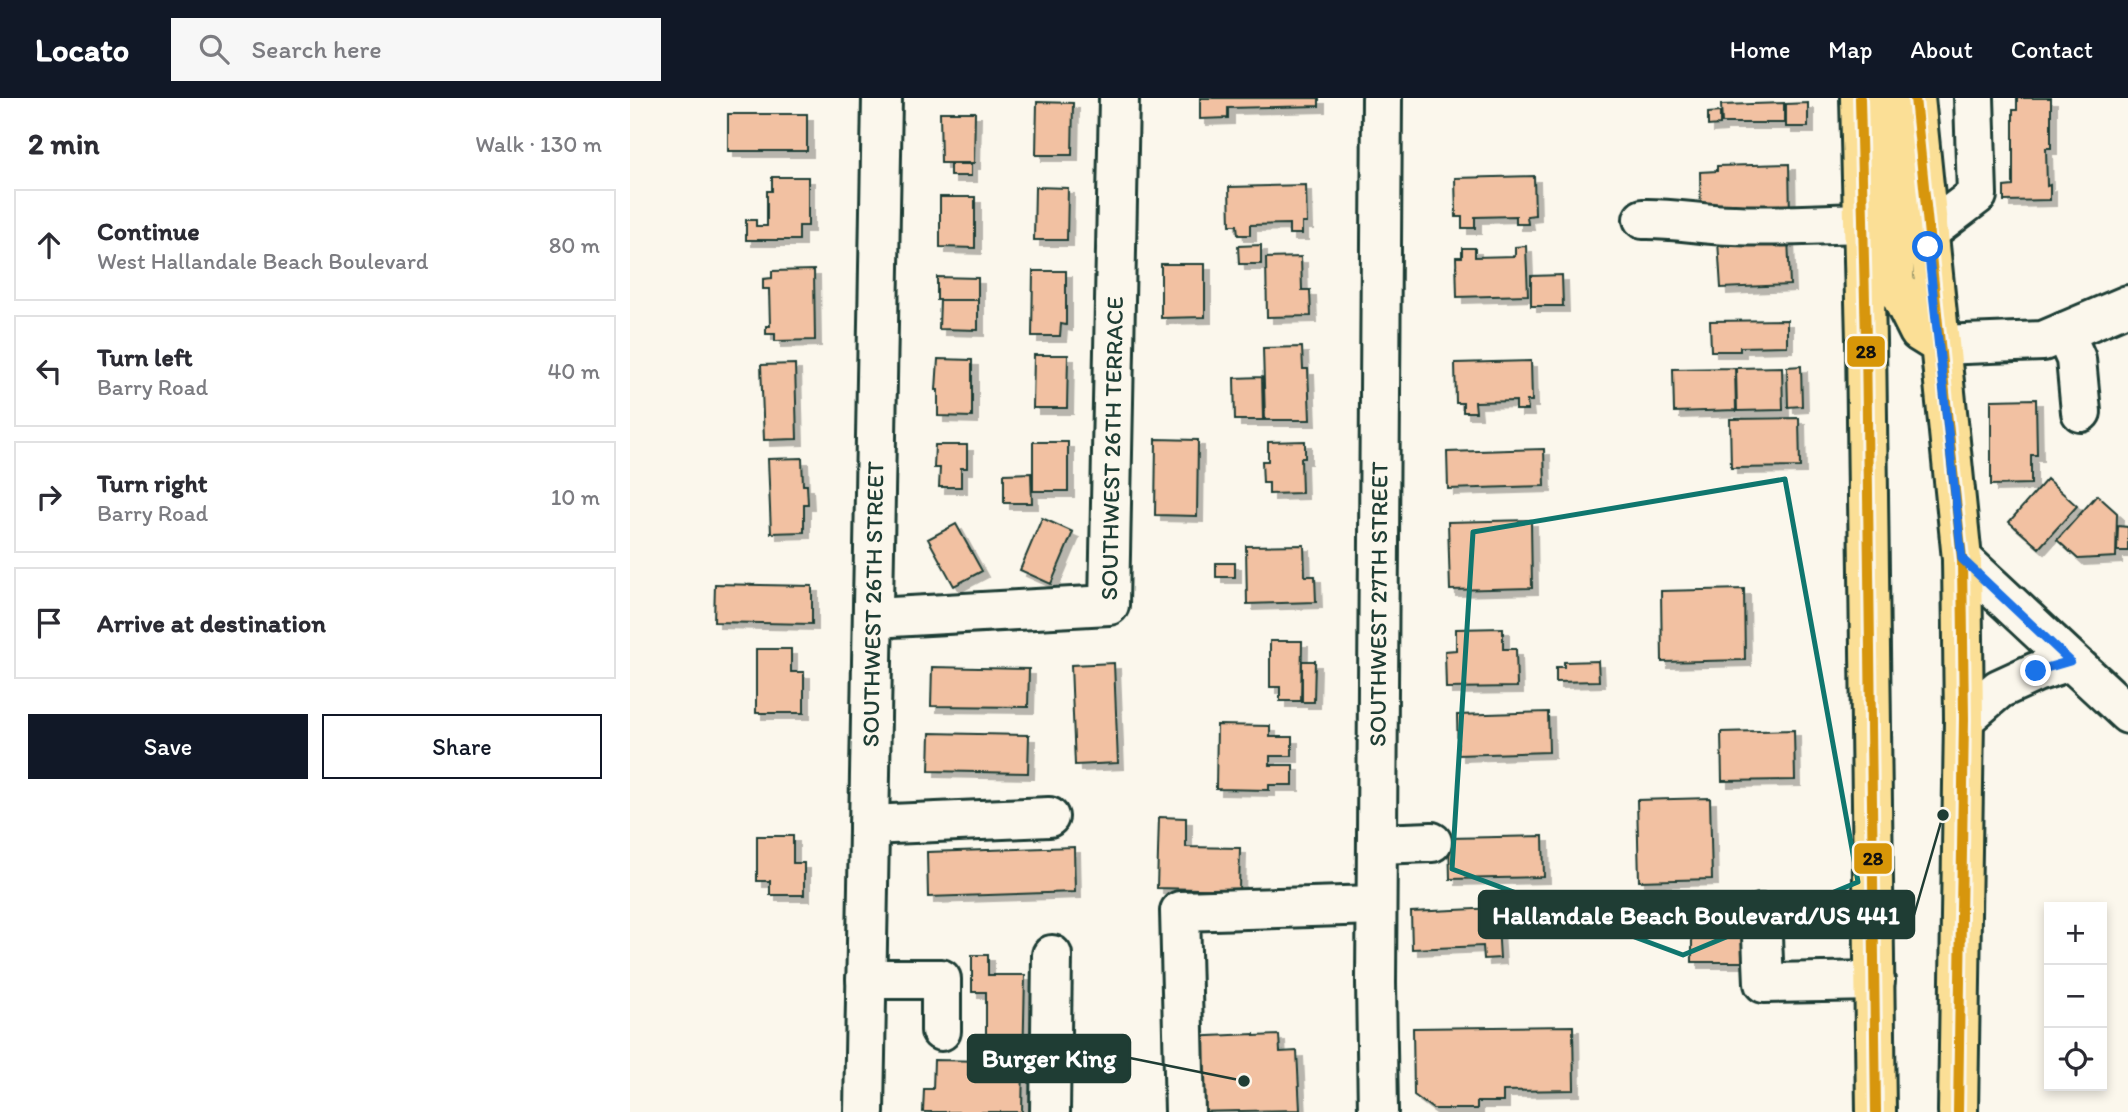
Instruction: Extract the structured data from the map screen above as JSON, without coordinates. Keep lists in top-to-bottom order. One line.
{"streets":{"street":["SOUTHWEST 26TH TERRACE","SOUTHWEST 26TH STREET","SOUTHWEST 27TH STREET"]},"crossings":[["SOUTHWEST 26TH TERRACE","SOUTHWEST 26TH STREET"]],"places":["Hallandale Beach Boulevard/US 441","Burger King"],"lines":["transit line 28"],"page":{"header":"Locato","search":"Search here","nav":["Home","Map","About","Contact"],"heading":["2 min","Walk · 130 m"],"list":[["Continue","West Hallandale Beach Boulevard","80 m"],["Turn left","Barry Road","40 m"],["Turn right","Barry Road","10 m"],"Arrive at destination"],"buttons":["Save","Share"],"map_buttons":["+","−"]}}
